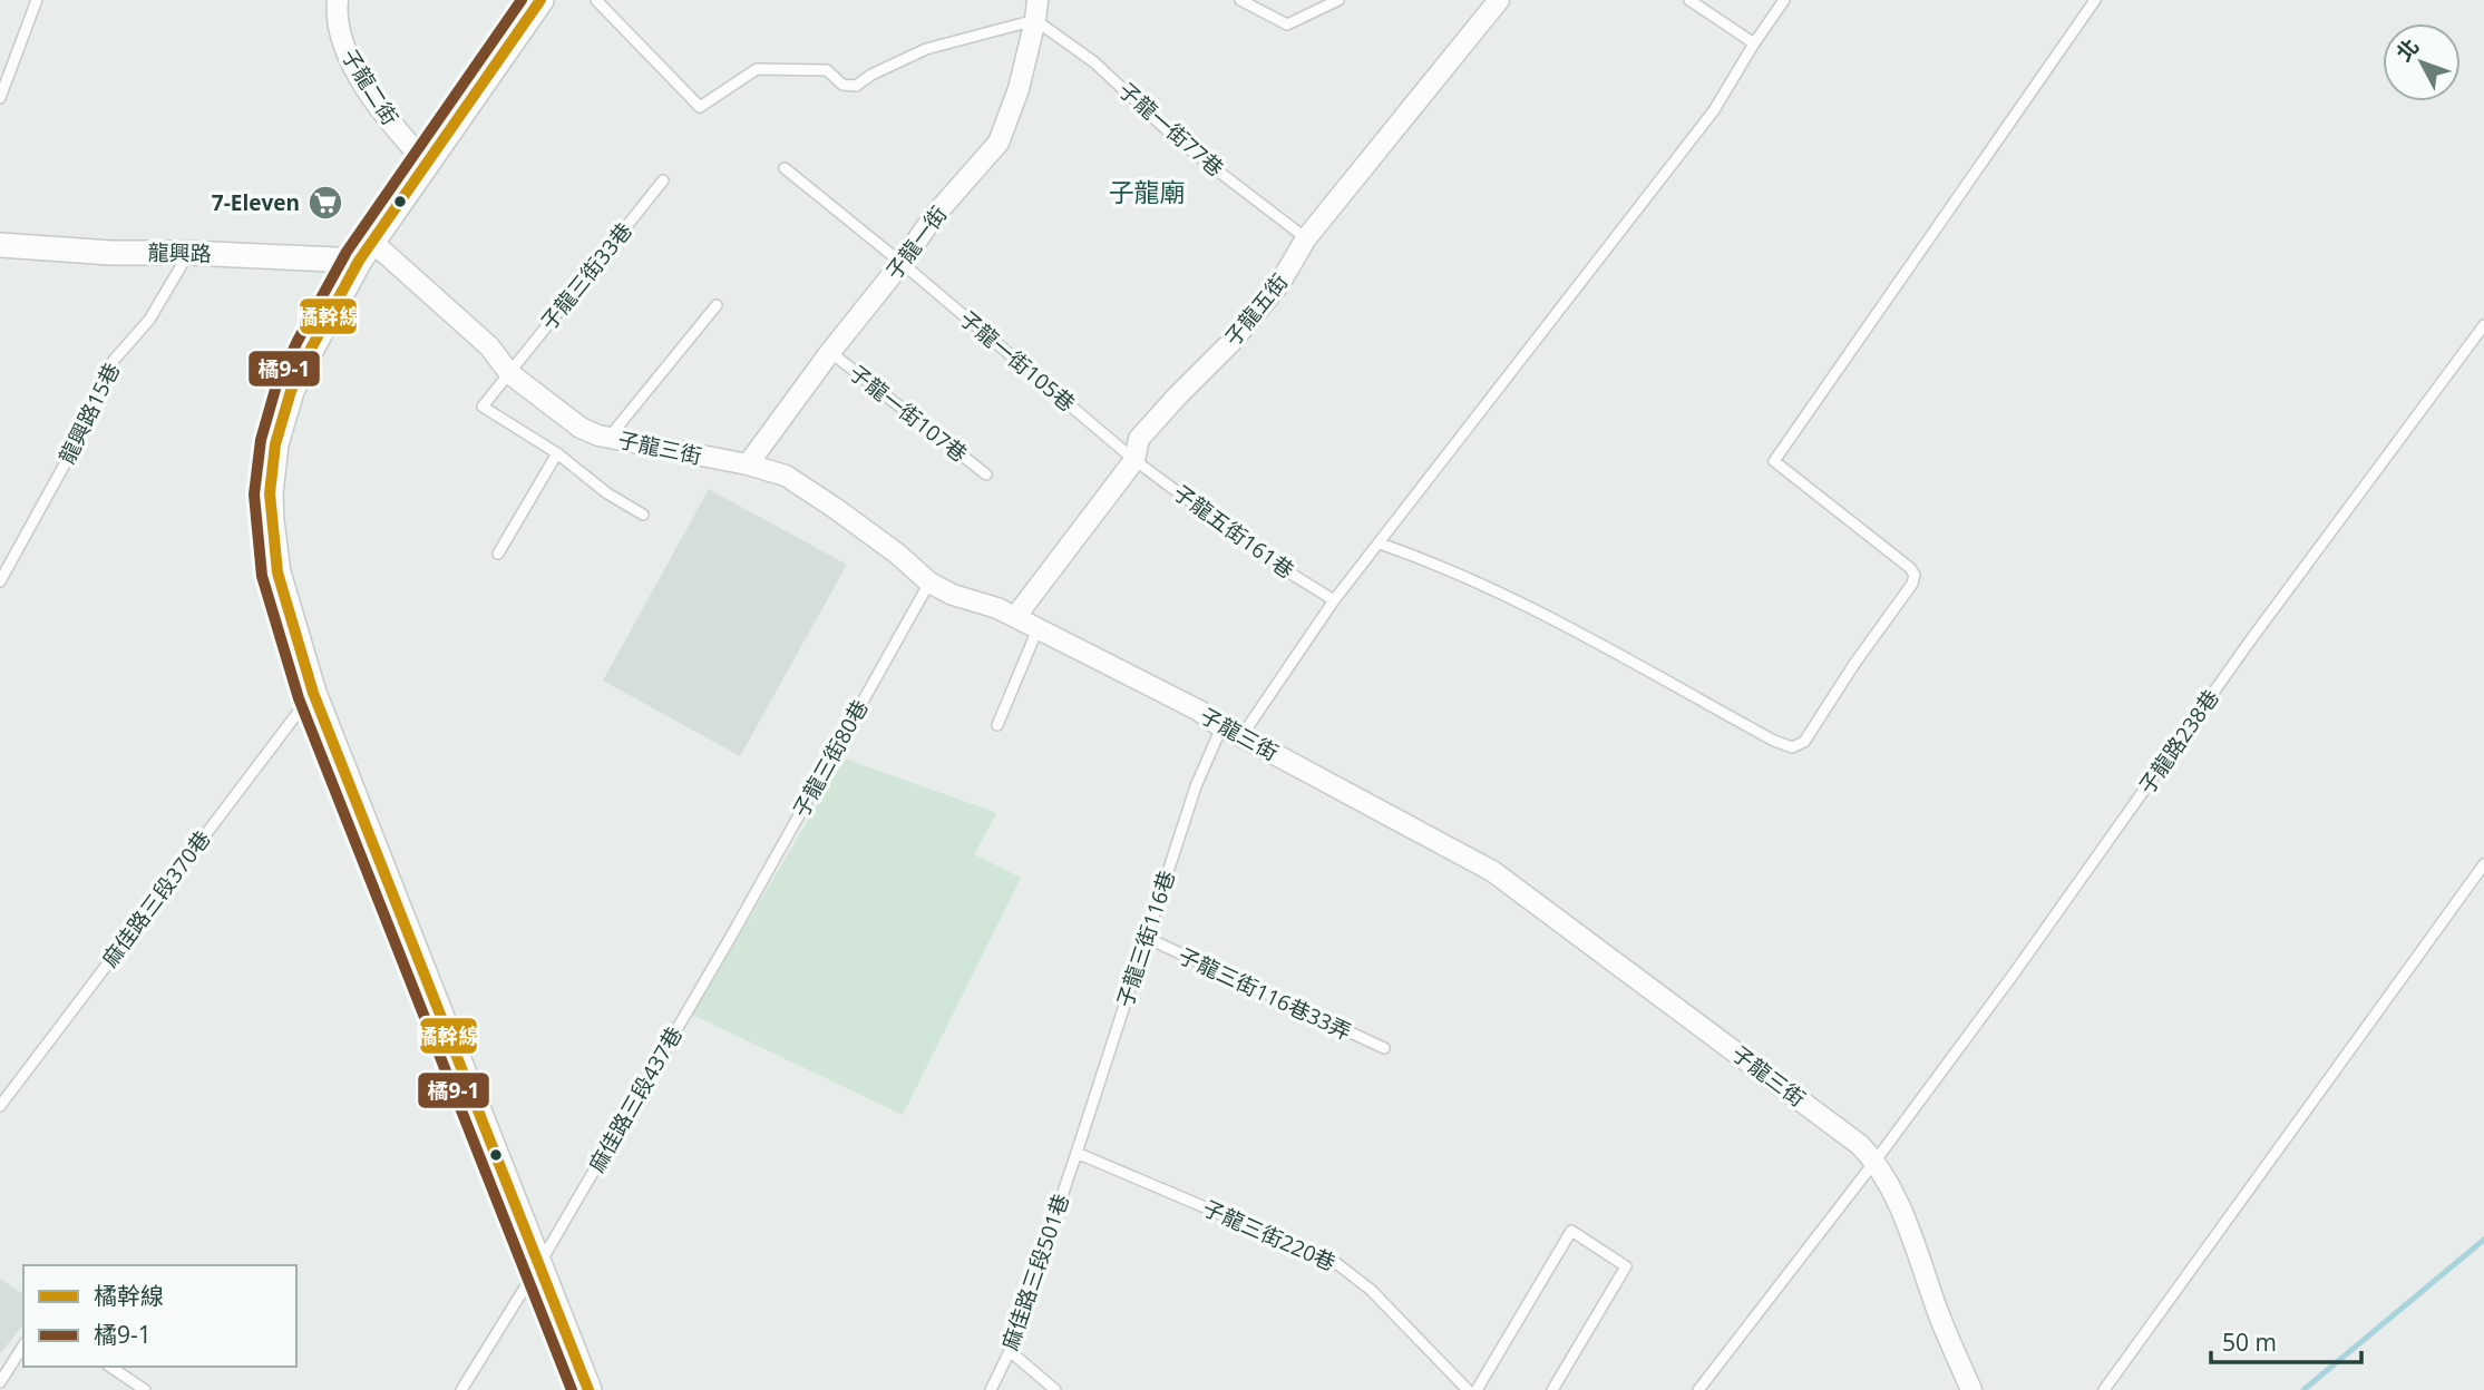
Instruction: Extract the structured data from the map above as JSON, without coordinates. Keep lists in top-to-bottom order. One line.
{"streets":{"street":["子龍二街","子龍一街","龍興路","子龍五街","子龍三街"],"lane":["子龍一街77巷","子龍三街33巷","子龍一街105巷","龍興路15巷","子龍一街107巷","子龍五街161巷","子龍路238巷","子龍三街80巷","麻佳路三段370巷","子龍三街116巷","子龍三街116巷33弄","麻佳路三段437巷","子龍三街220巷","麻佳路三段501巷"]},"crossings":[["子龍一街77巷","子龍一街"],["子龍一街77巷","子龍五街"],["子龍一街","子龍一街105巷"],["子龍一街","子龍一街107巷"],["子龍一街","子龍三街"],["龍興路","龍興路15巷"],["龍興路","子龍三街"],["子龍三街33巷","子龍三街"],["子龍五街","子龍一街105巷"],["子龍五街","子龍三街"],["子龍五街","子龍五街161巷"],["子龍一街105巷","子龍五街161巷"],["子龍三街","子龍路238巷"],["子龍三街","子龍三街80巷"],["子龍三街","子龍三街116巷"],["子龍三街80巷","麻佳路三段437巷"],["子龍三街116巷","子龍三街116巷33弄"],["子龍三街116巷","子龍三街220巷"],["子龍三街116巷","麻佳路三段501巷"],["子龍三街220巷","麻佳路三段501巷"]],"districts":["子龍廟"],"places":{"supermarket":["7-Eleven"]},"lines":["transit line 橘幹線","transit line 橘9-1"],"legend":["橘幹線","橘9-1"],"scale_bar":"50 m","north":"top left"}
